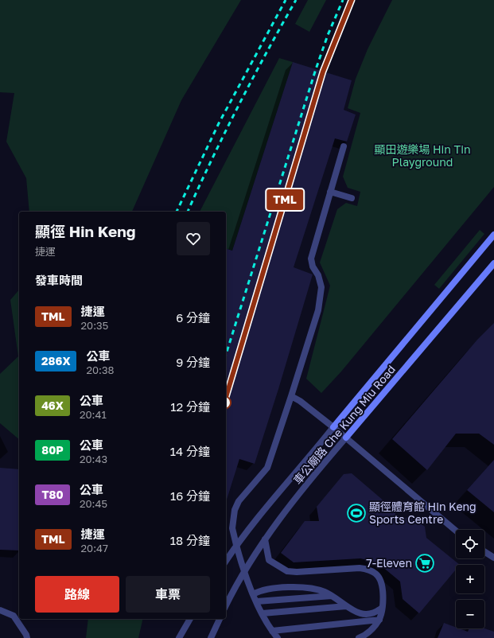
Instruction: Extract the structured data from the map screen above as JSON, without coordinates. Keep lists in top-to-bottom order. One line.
{"streets":{"main road":["車公廟路 Che Kung Miu Road"]},"parks":["顯田遊樂場 Hin Tin Playground"],"places":{"sports":["顯徑體育館 Hin Keng Sports Centre"],"supermarket":["7-Eleven"]},"lines":["metro line TML"],"page":{"on_map":"TML","heading":[["顯徑 Hin Keng","捷運"],"發車時間"],"list":[{"mark":"TML","name":"捷運","note":"20:35","value":"6 分鐘"},{"mark":"286X","name":"公車","note":"20:38","value":"9 分鐘"},{"mark":"46X","name":"公車","note":"20:41","value":"12 分鐘"},{"mark":"80P","name":"公車","note":"20:43","value":"14 分鐘"},{"mark":"T80","name":"公車","note":"20:45","value":"16 分鐘"},{"mark":"TML","name":"捷運","note":"20:47","value":"18 分鐘"}],"map_buttons":["+","−"],"buttons":["路線","車票"]}}
